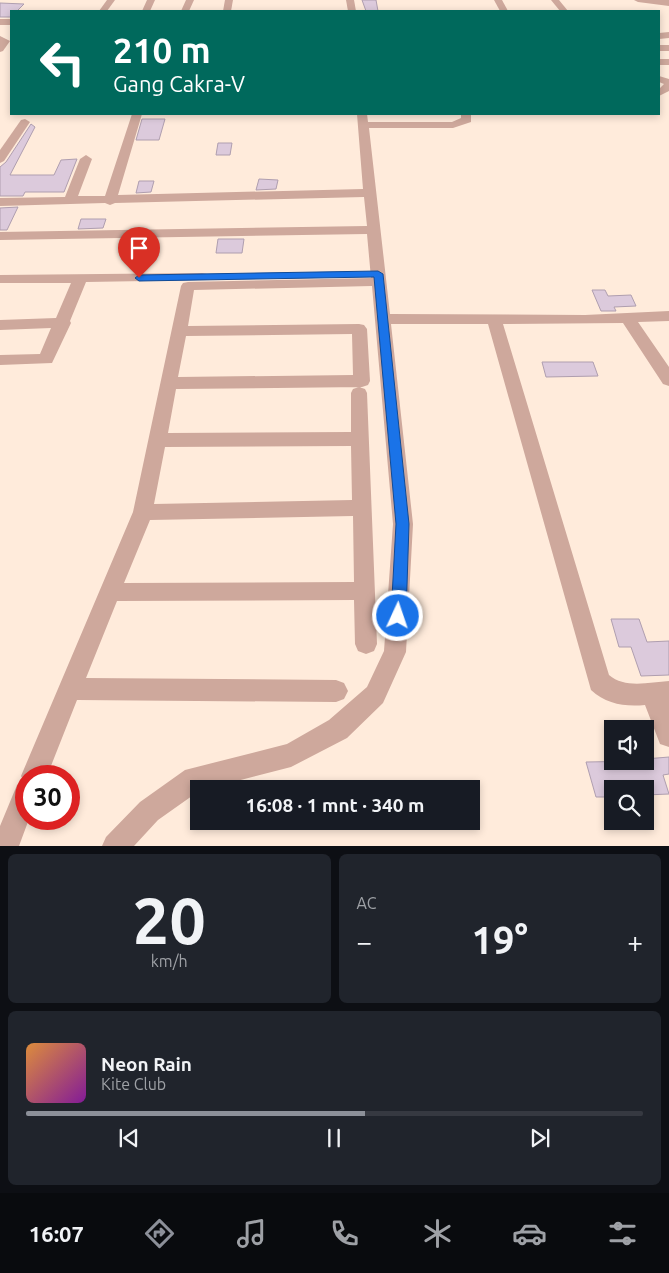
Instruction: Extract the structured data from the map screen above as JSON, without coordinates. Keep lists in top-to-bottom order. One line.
{"page":{"turn":["210 m","Gang Cakra-V"],"limit":"30","trip":"16:08 · 1 mnt · 340 m","tile":[["20","km/h"],"AC"],"heat":["−","19°","+"],"song":["Neon Rain","Kite Club"],"tabs":"16:07"}}
